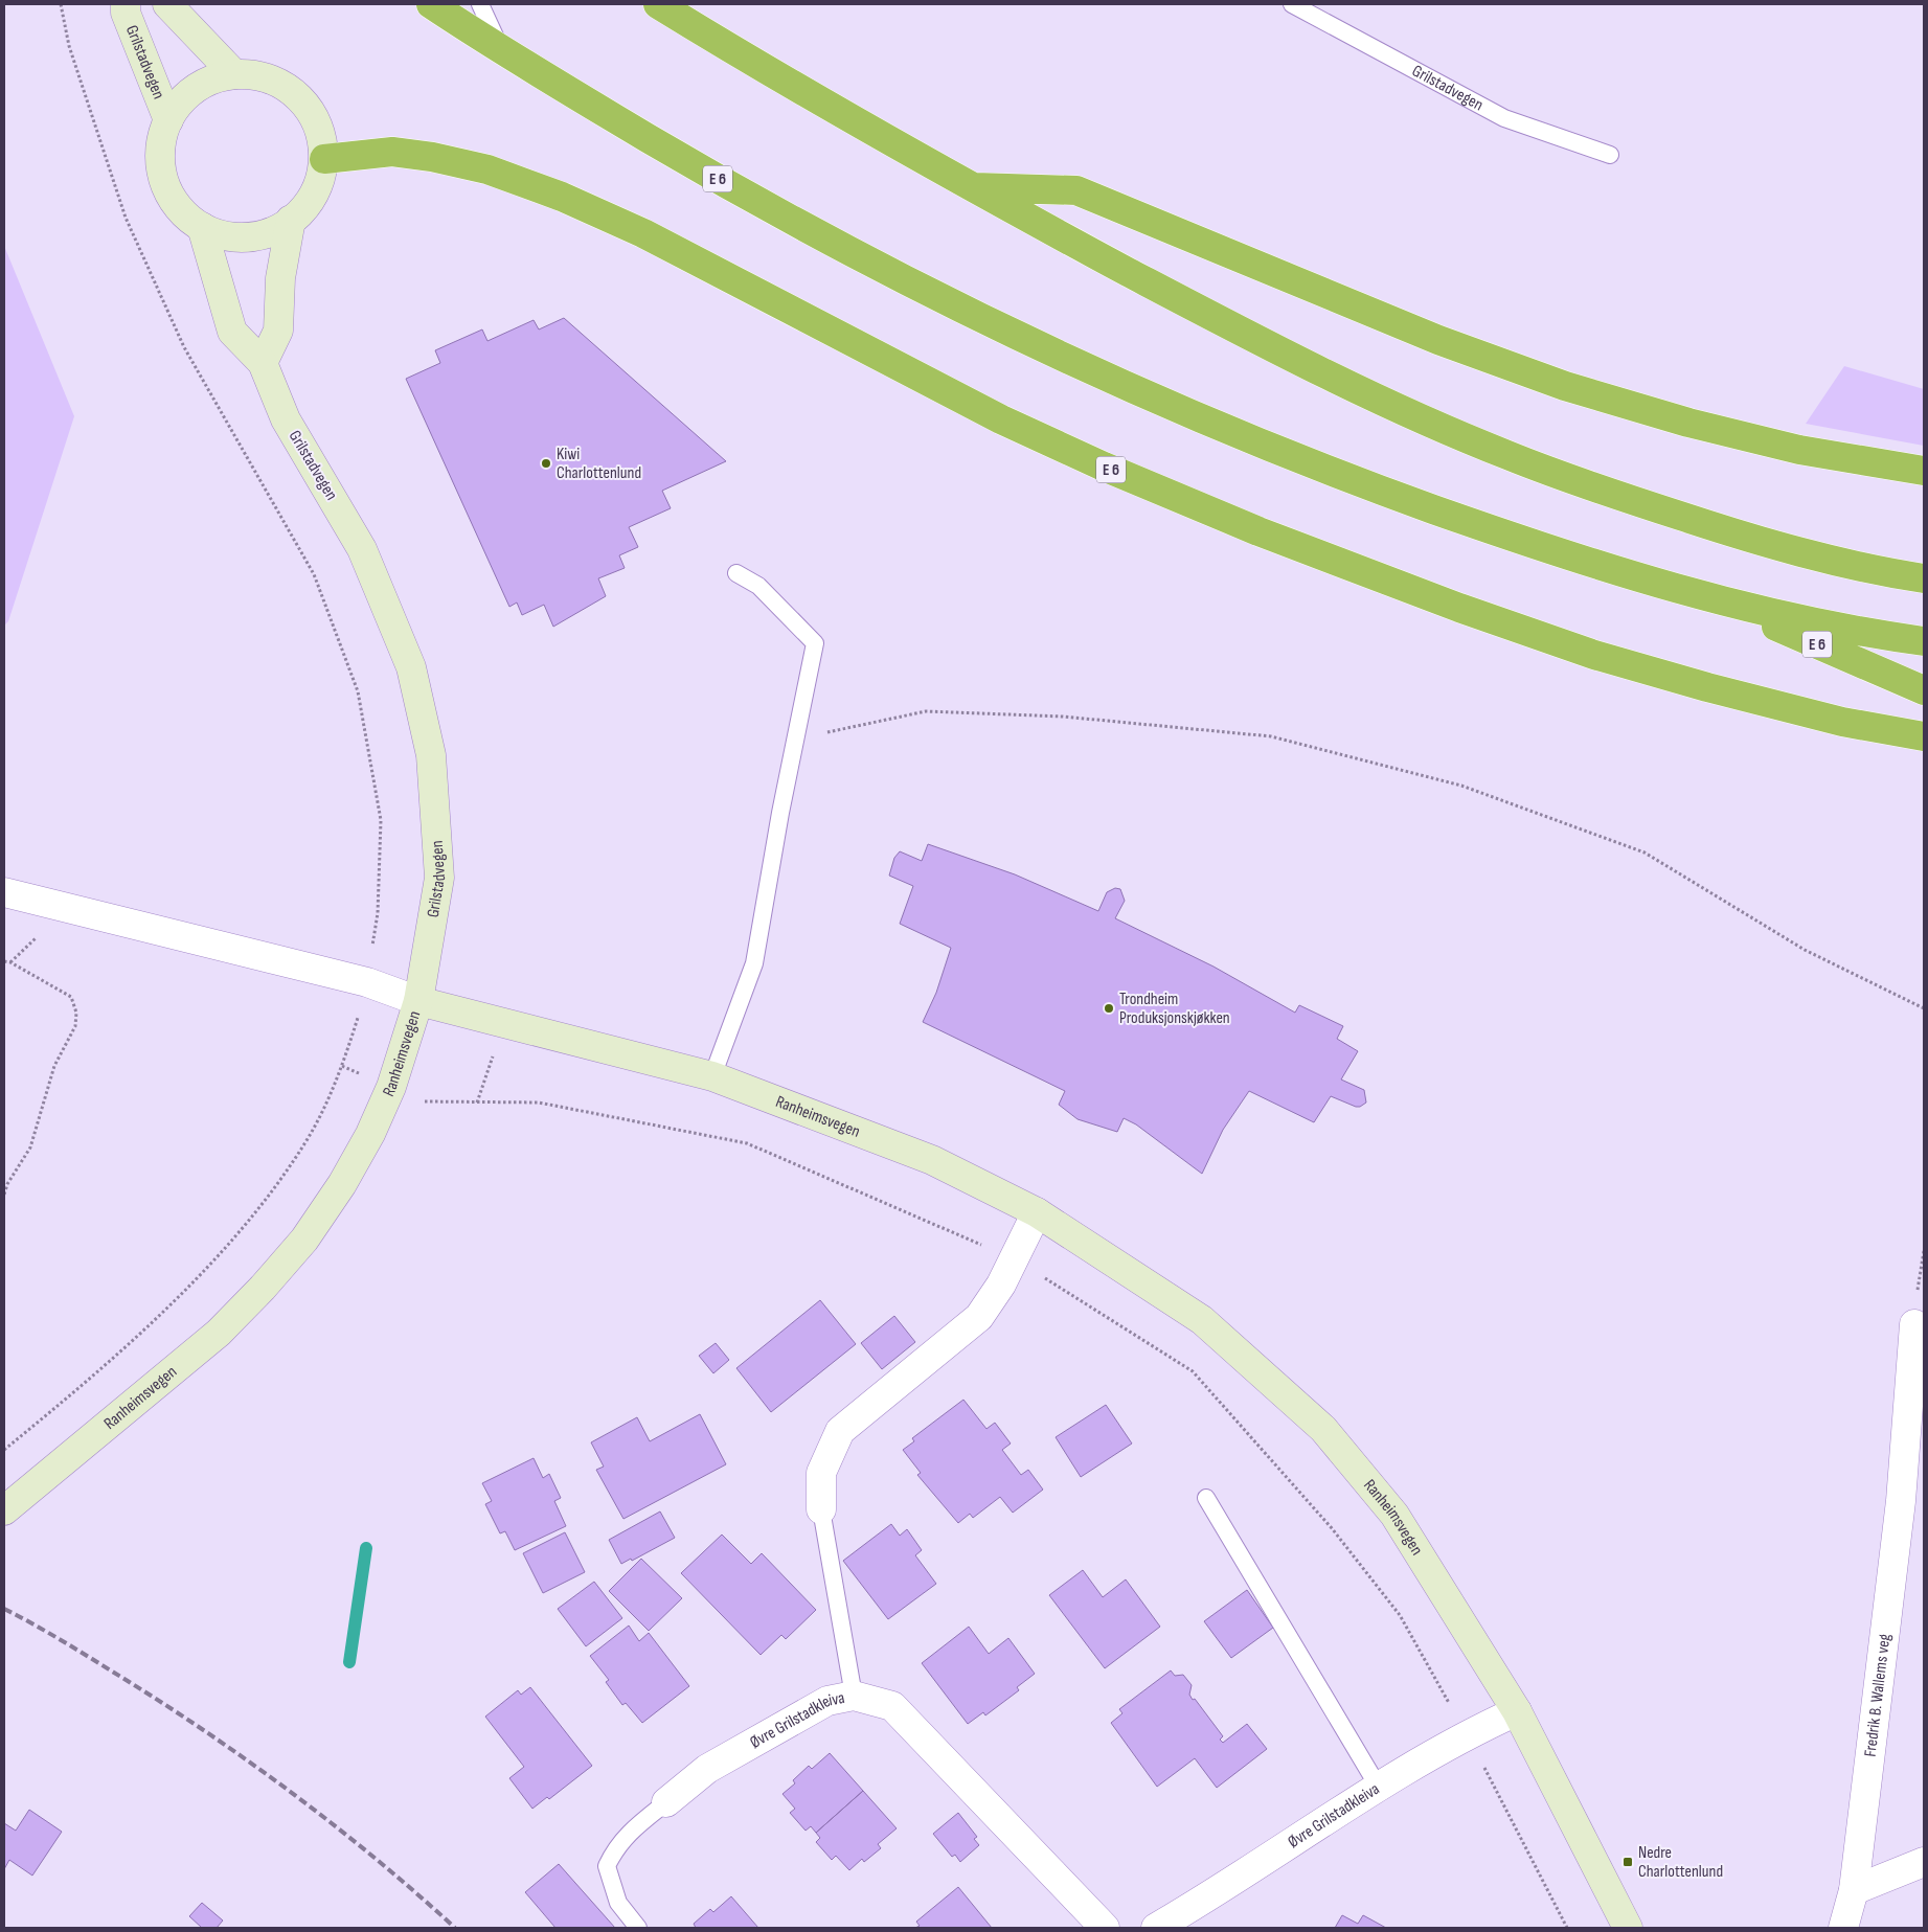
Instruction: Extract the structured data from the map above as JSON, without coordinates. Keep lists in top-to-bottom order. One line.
{"streets":{"highway":["E 6"],"street":["Grilstadvegen","Ranheimsvegen","Fredrik B. Wallems veg","Øvre Grilstadkleiva"]},"crossings":[["Grilstadvegen","E 6"],["Grilstadvegen","Ranheimsvegen"],["Ranheimsvegen","Øvre Grilstadkleiva"]],"places":{"other":["Kiwi Charlottenlund","Trondheim Produksjonskjøkken"],"transit":["Nedre Charlottenlund"]}}
